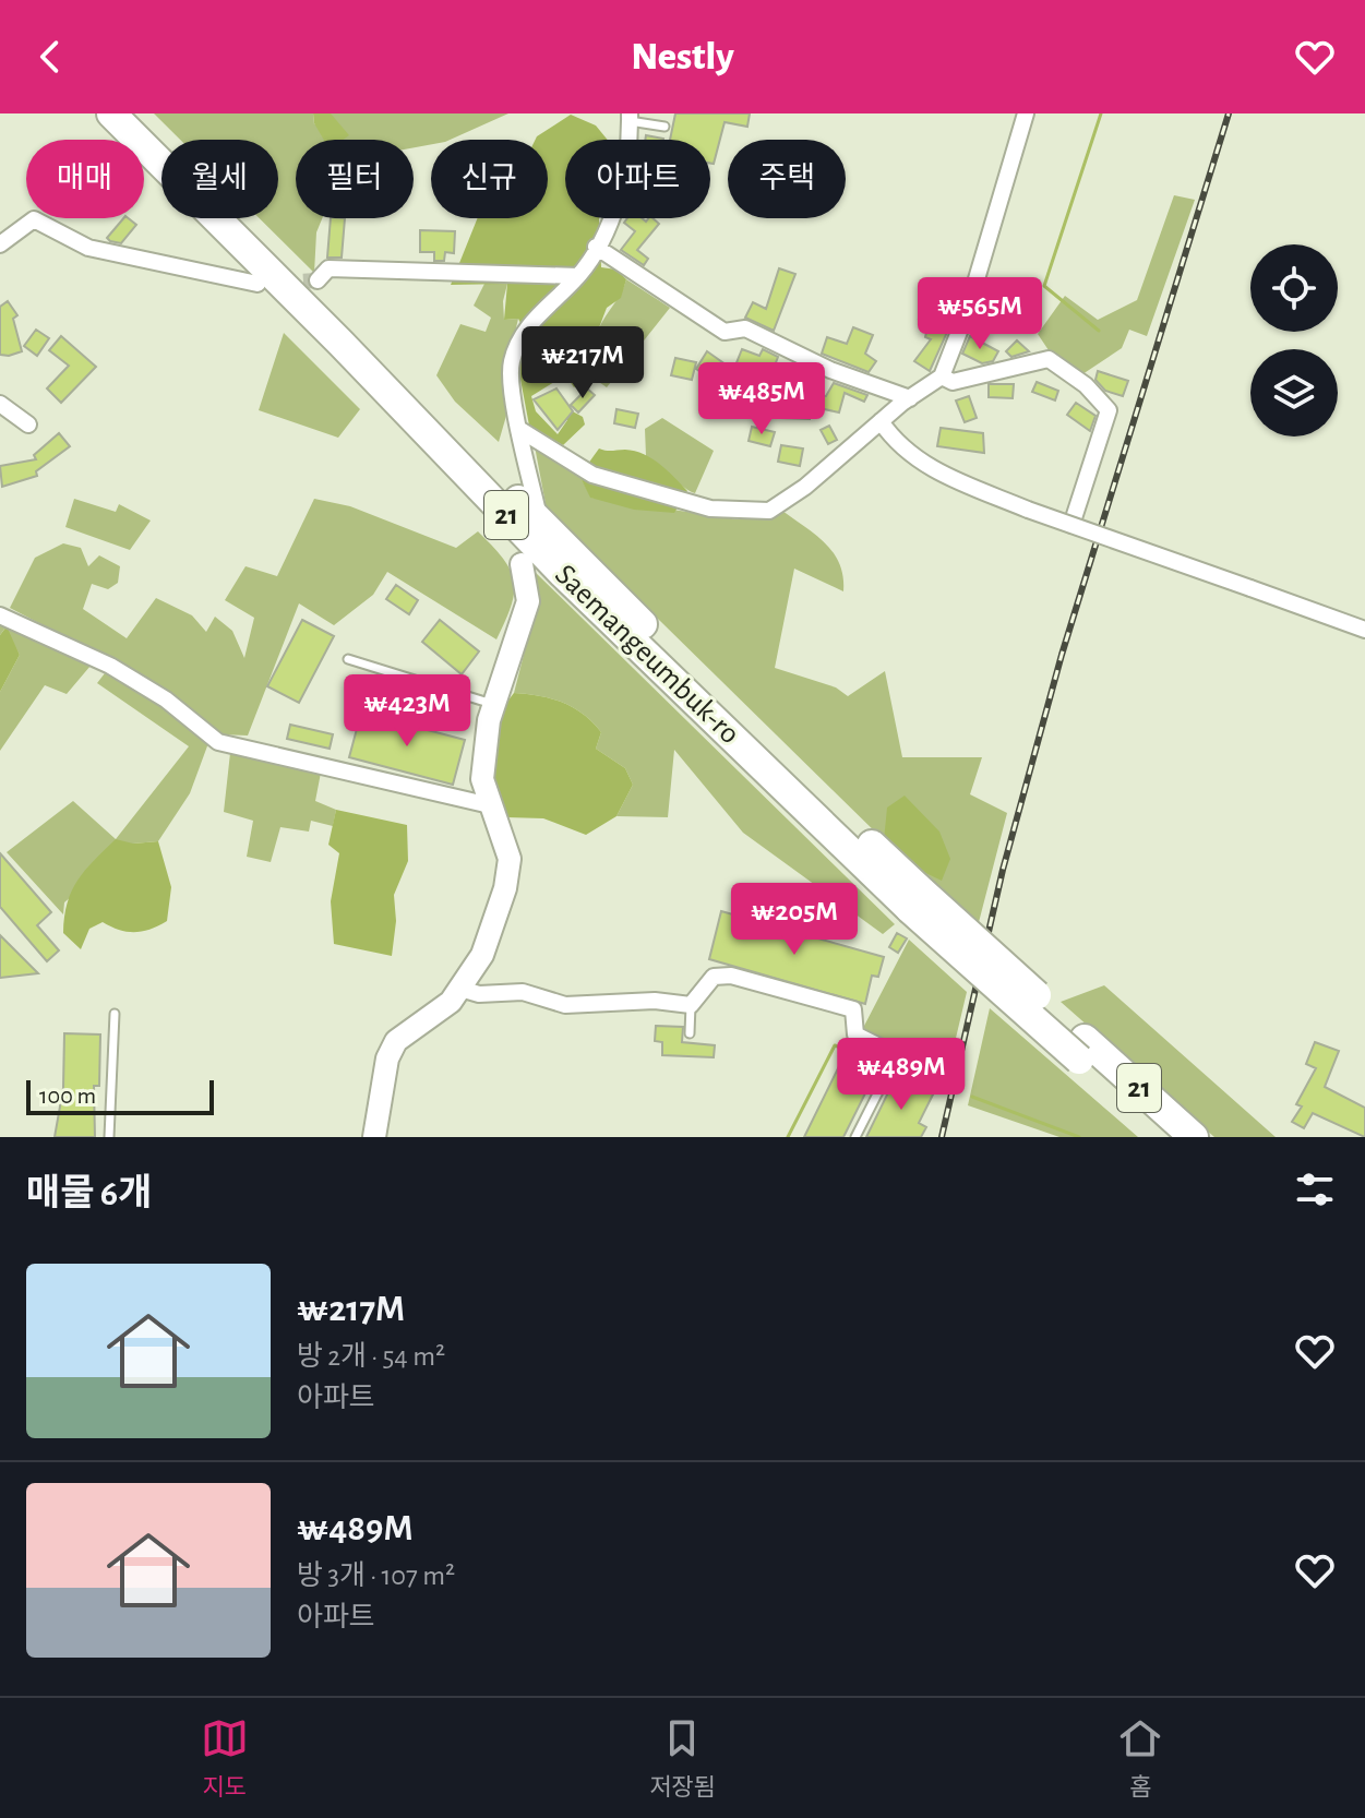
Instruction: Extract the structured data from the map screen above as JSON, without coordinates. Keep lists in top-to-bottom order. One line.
{"streets":{"highway":["21","Saemangeumbuk-ro"]},"scale_bar":"100 m","page":{"header":"Nestly","chip":["매매","월세","필터","신규","아파트","주택"],"price":["₩565M","₩217M","₩485M","₩423M","₩205M","₩489M"],"scale":"100 m","heading":"매물 6개","list":[{"name":"₩217M","note":"방 2개 · 54 m² · 아파트"},{"name":"₩489M","note":"방 3개 · 107 m² · 아파트"}],"tabs":["지도","저장됨","홈"]}}
